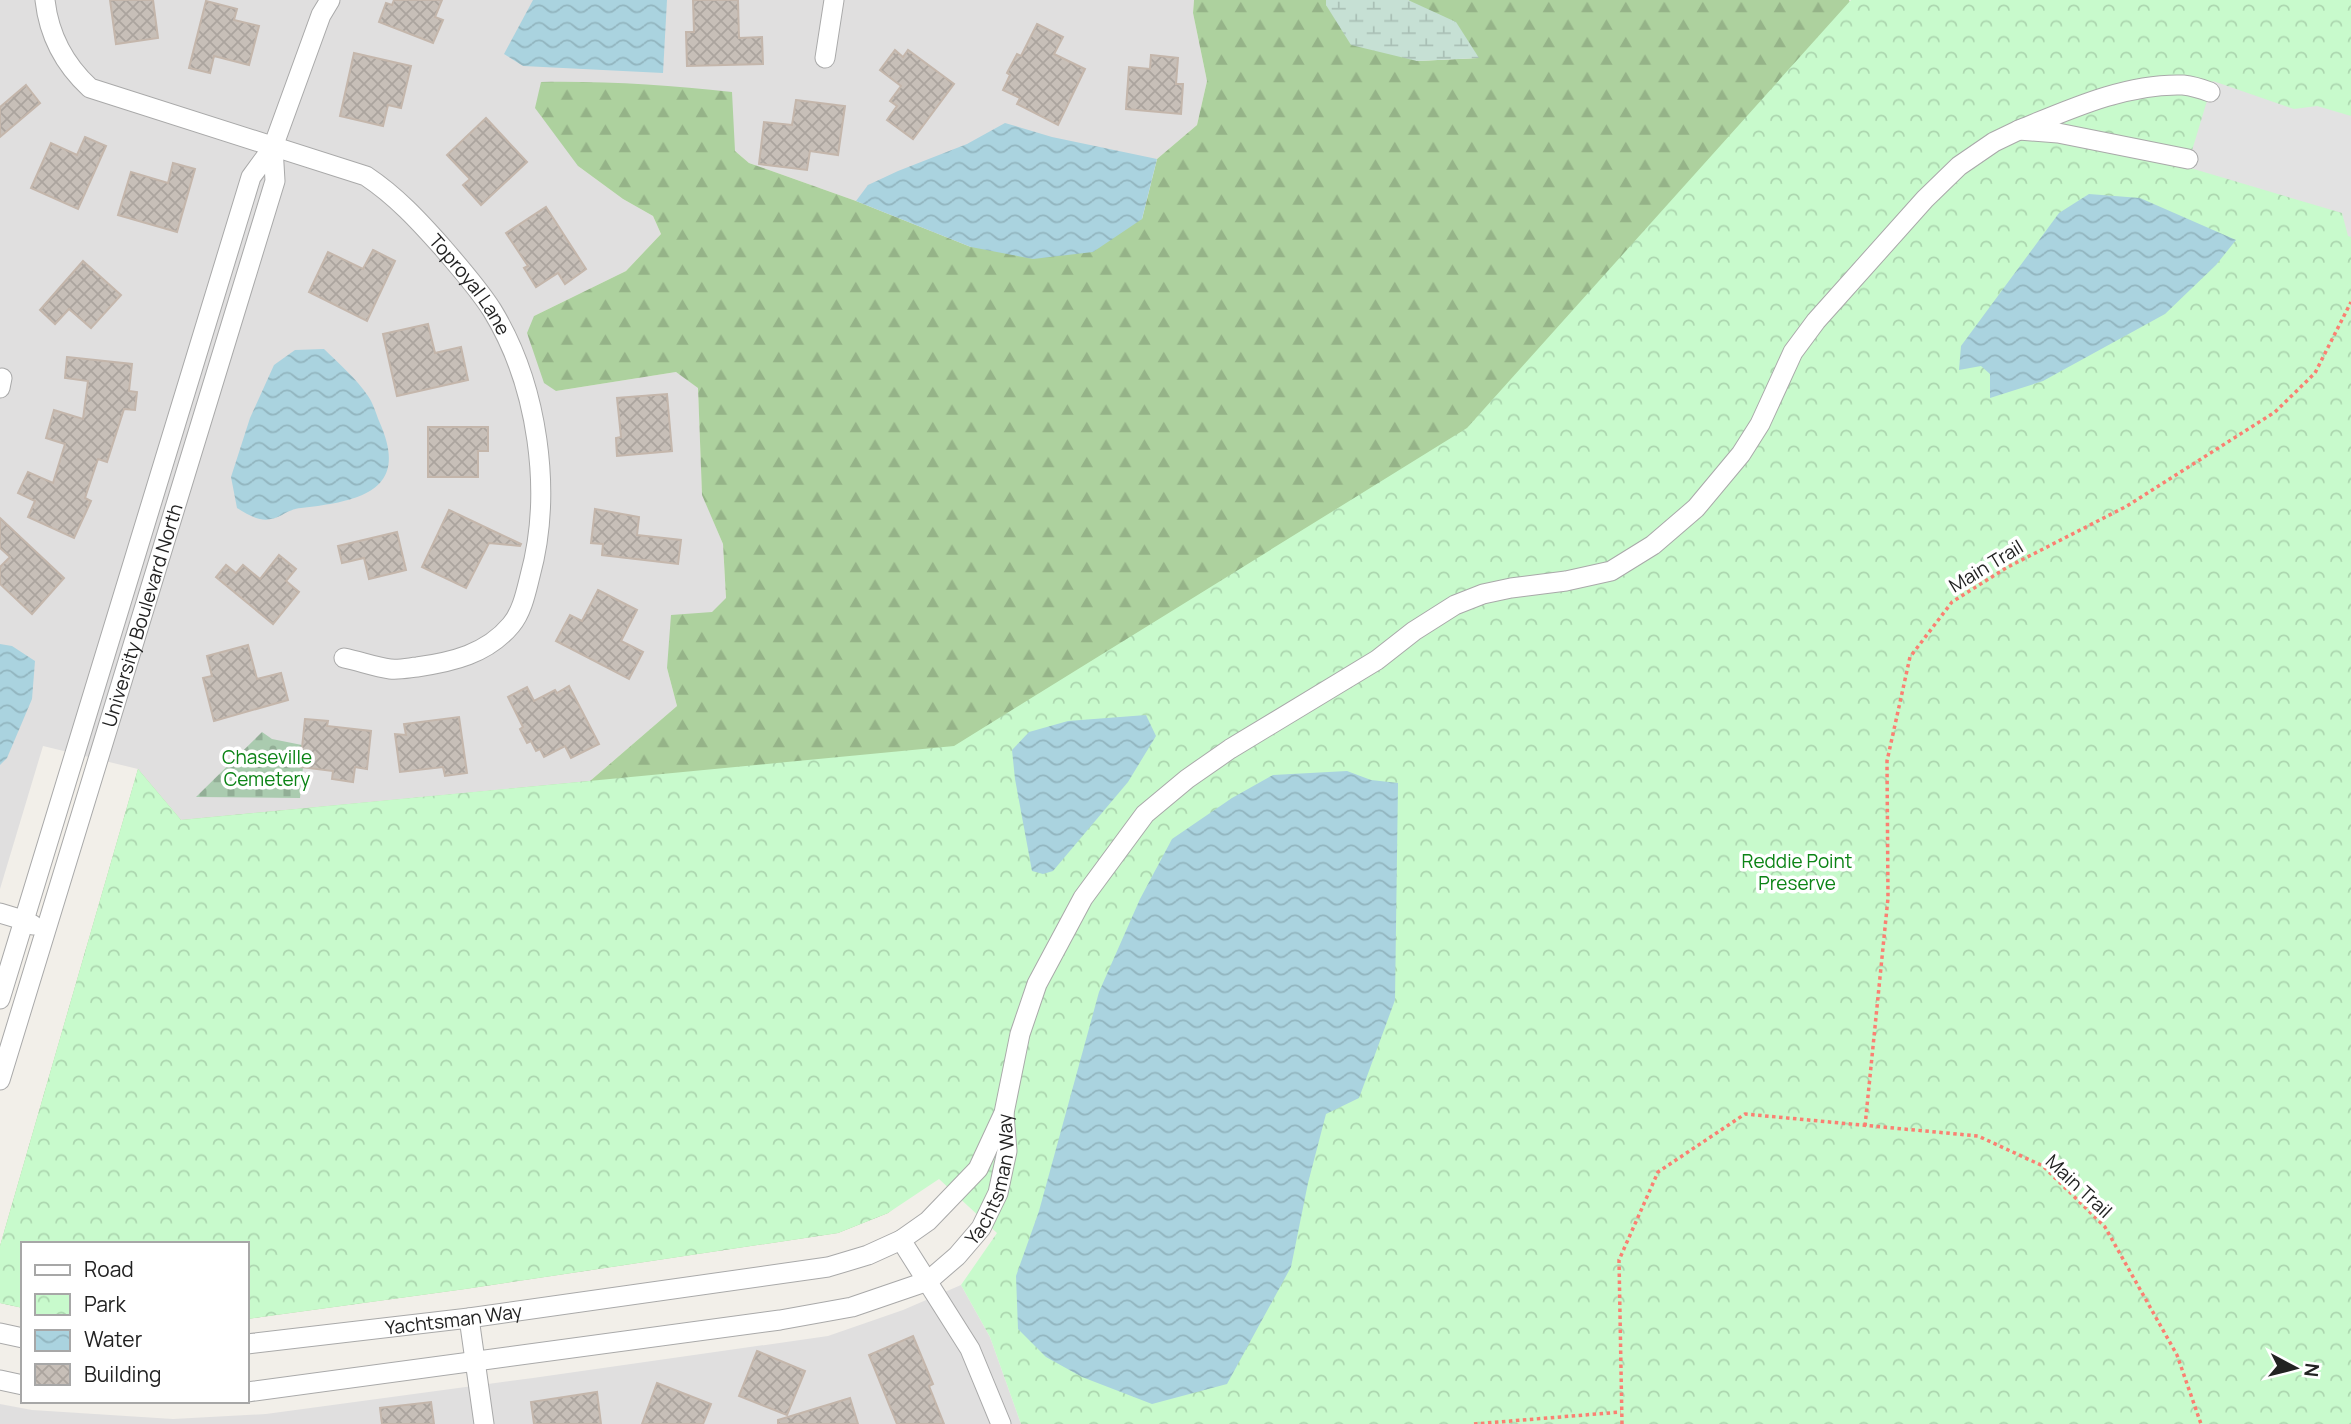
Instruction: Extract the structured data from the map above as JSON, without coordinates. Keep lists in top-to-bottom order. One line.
{"streets":{"street":["Toproyal Lane","University Boulevard North","Yachtsman Way"],"path":["Main Trail"]},"crossings":[["Toproyal Lane","University Boulevard North"]],"parks":["Chaseville Cemetery","Reddie Point Preserve"],"legend":["Road","Park","Water","Building"],"north":"right"}
